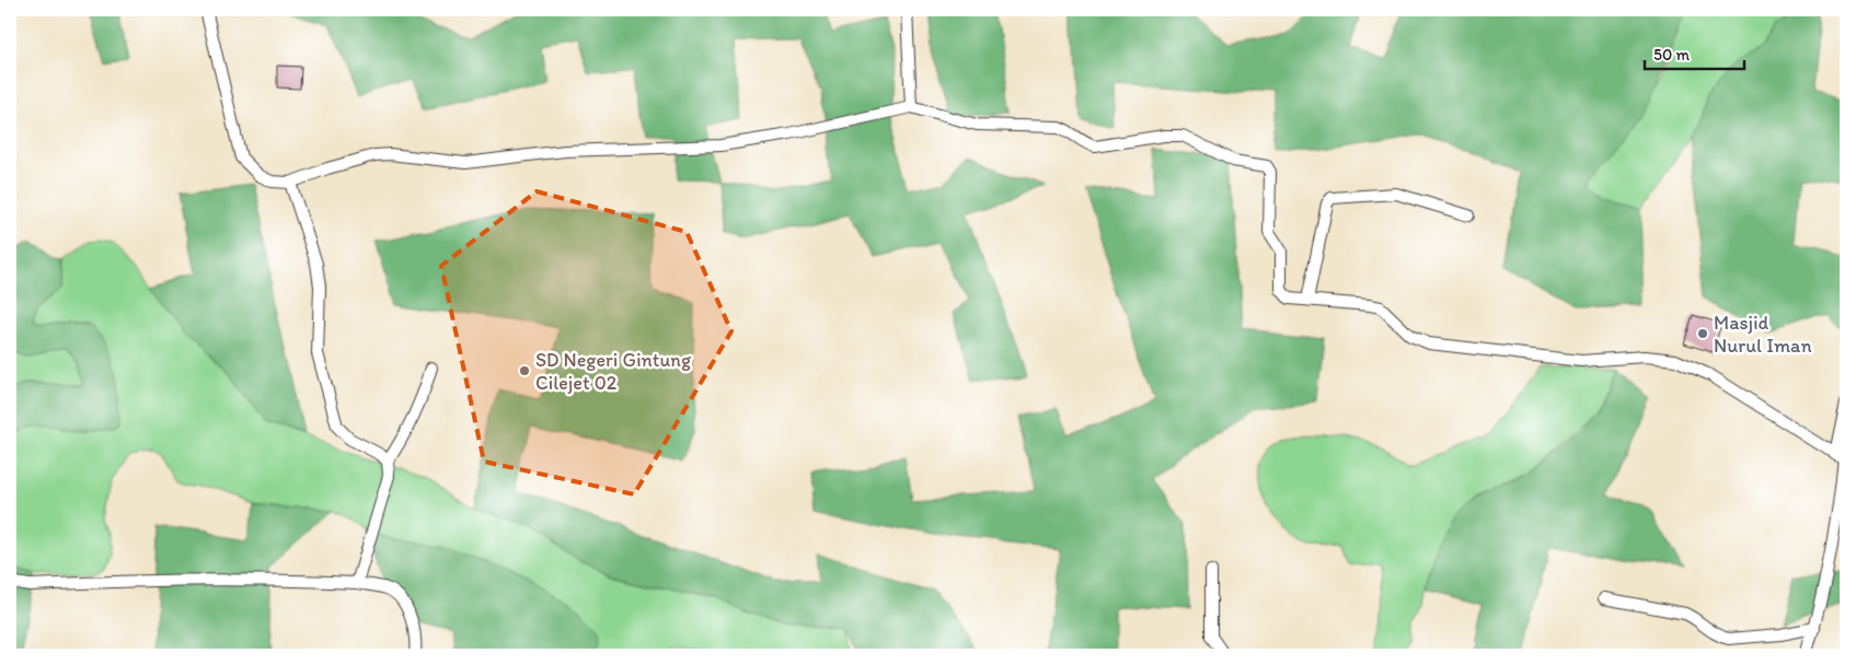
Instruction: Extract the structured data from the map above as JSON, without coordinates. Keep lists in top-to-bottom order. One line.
{"places":["Masjid Nurul Iman","SD Negeri Gintung Cilejet 02"],"scale_bar":"50 m"}
